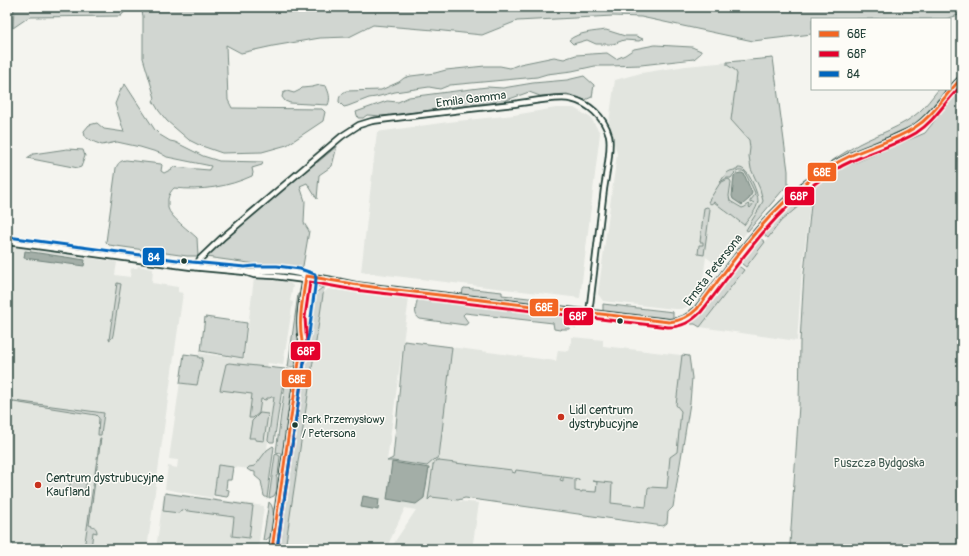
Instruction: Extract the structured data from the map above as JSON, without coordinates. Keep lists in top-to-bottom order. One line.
{"streets":{"street":["Emila Gamma","Ernsta Petersona"]},"crossings":[["Emila Gamma","Ernsta Petersona"]],"parks":["Puszcza Bydgoska"],"places":["Lidl centrum dystrybucyjne","Park Przemysłowy / Petersona","Centrum dystrubucyjne Kaufland"],"lines":["transit line 68E","transit line 68P","transit line 84"],"legend":["68E","68P","84"]}
